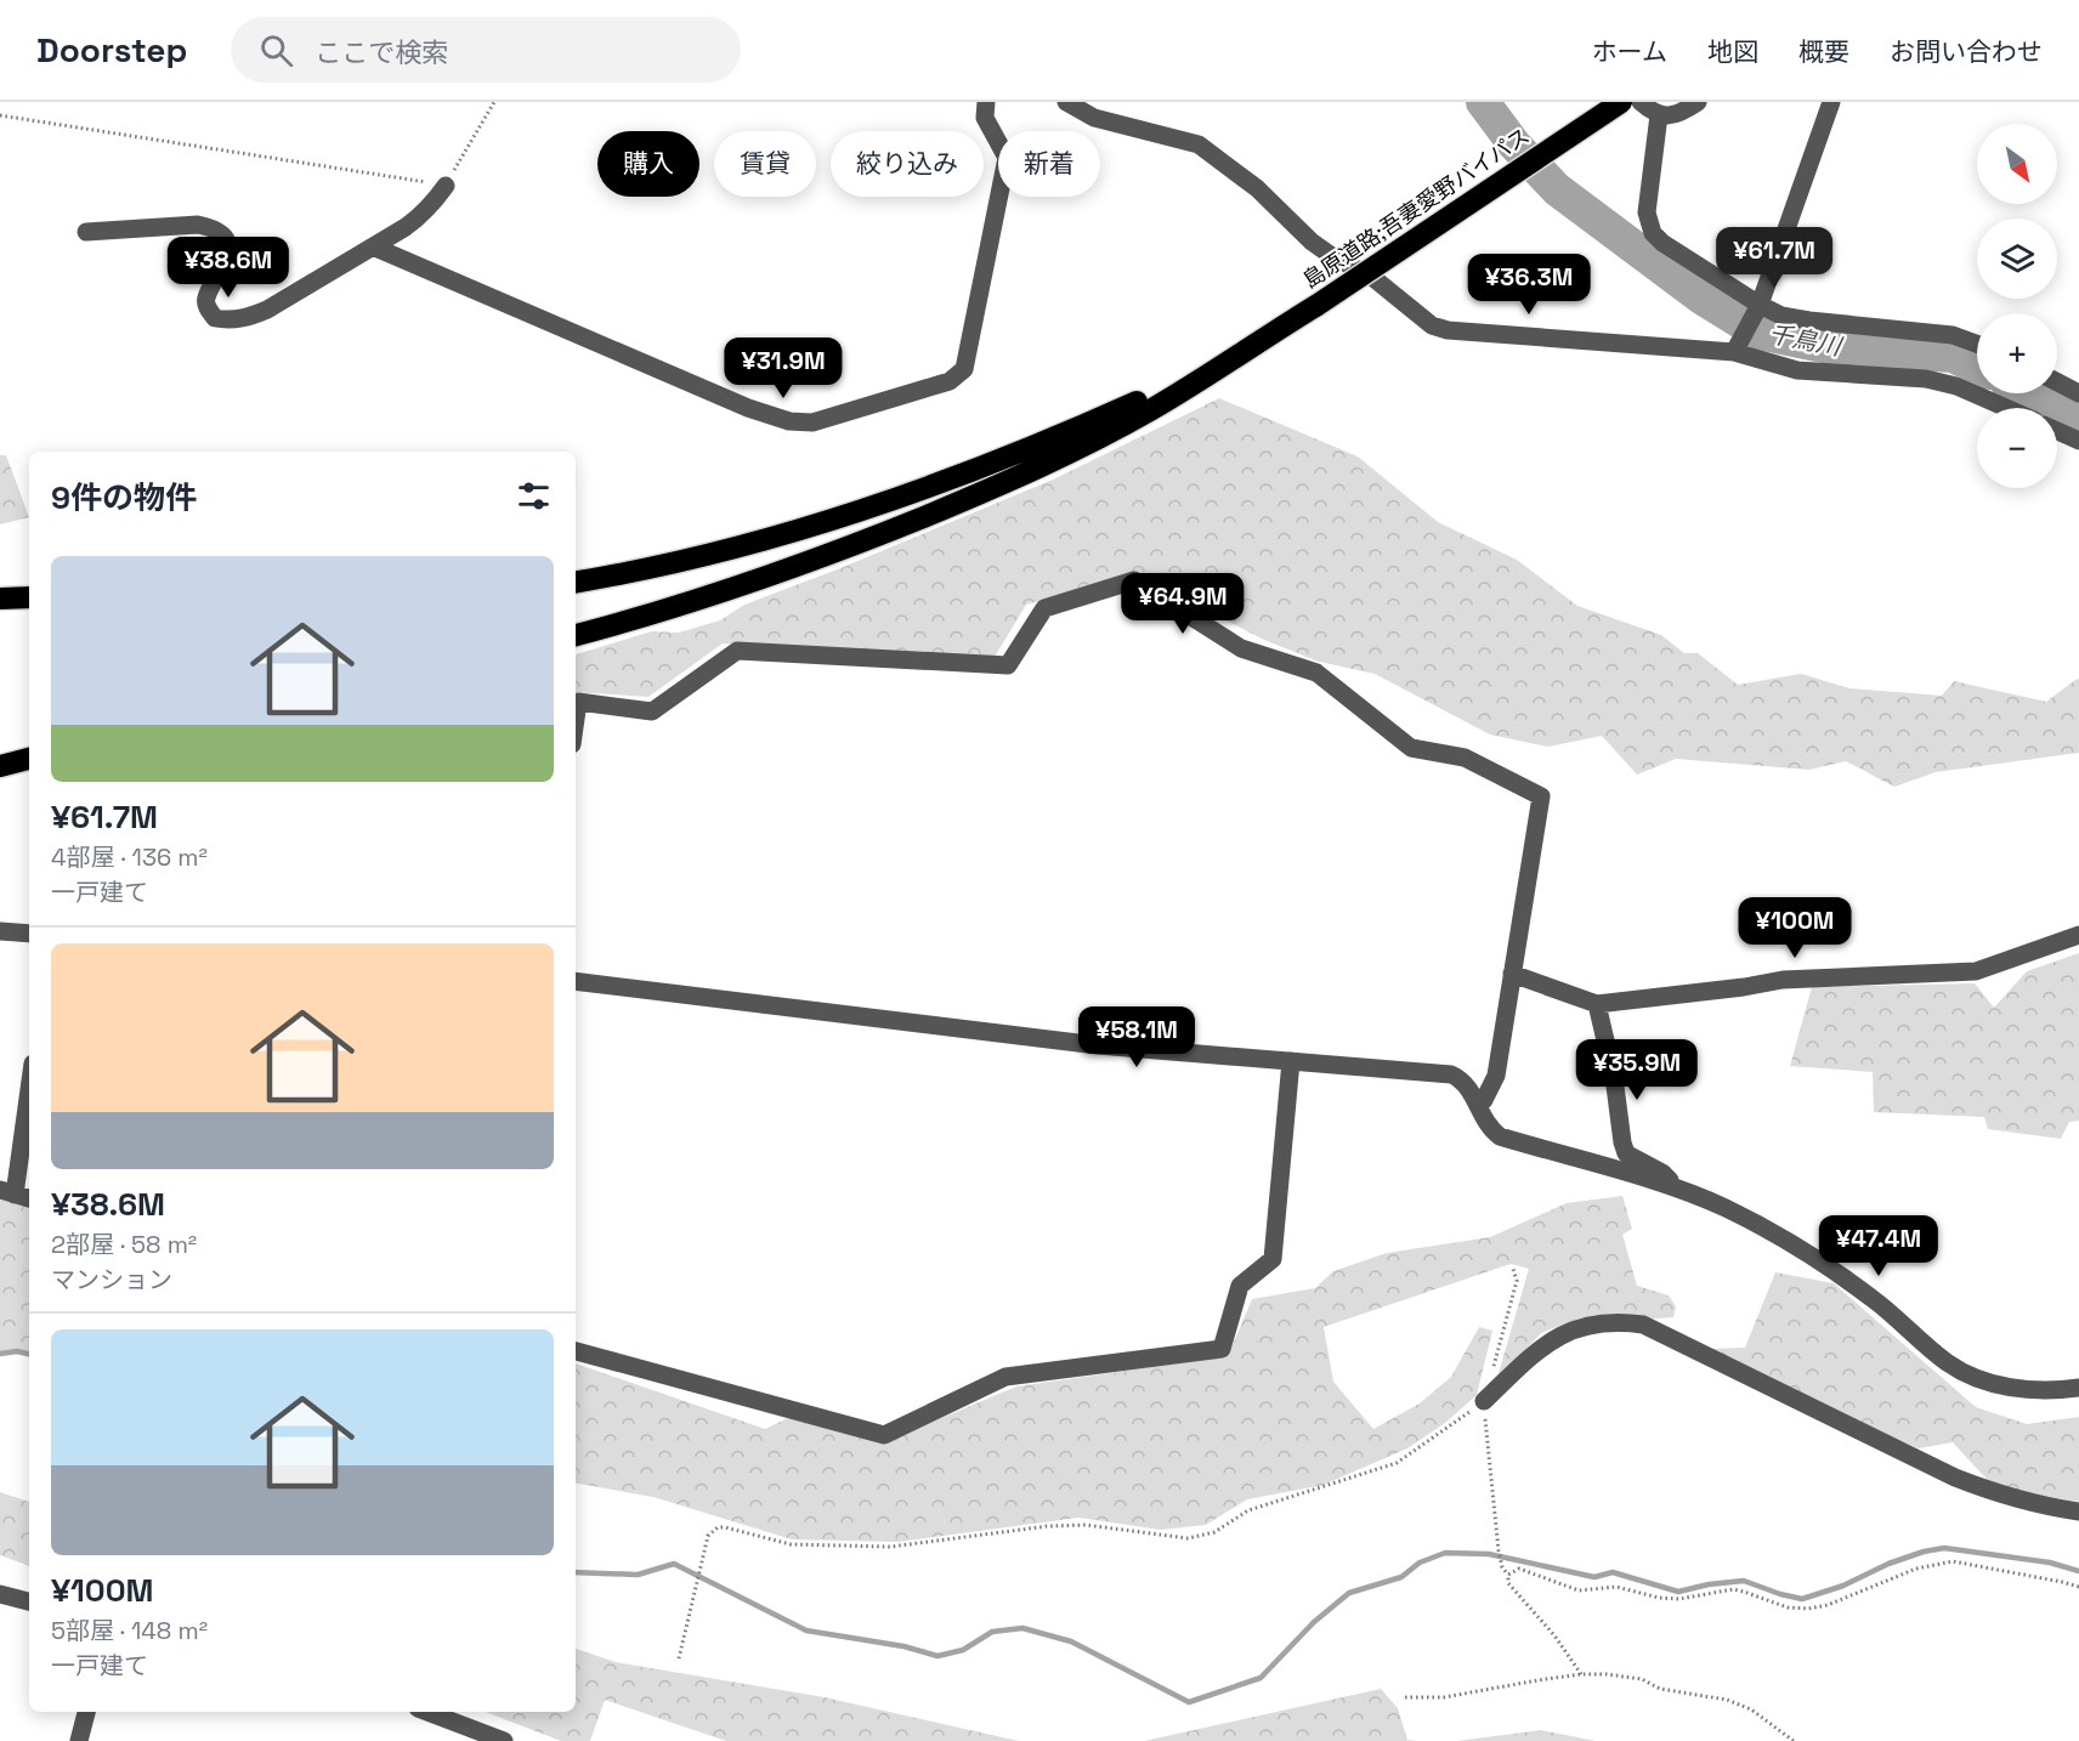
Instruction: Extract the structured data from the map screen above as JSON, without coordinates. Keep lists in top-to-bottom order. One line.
{"streets":{"highway":["島原道路;吾妻愛野バイパス"]},"water":["千鳥川"],"north":"bottom right","page":{"header":"Doorstep","search":"ここで検索","nav":["ホーム","地図","概要","お問い合わせ"],"map_buttons":["+","−"],"chip":["購入","賃貸","絞り込み","新着"],"price":["¥61.7M","¥38.6M","¥36.3M","¥31.9M","¥64.9M","¥100M","¥58.1M","¥35.9M","¥47.4M"],"heading":"9件の物件","list":[{"name":"¥61.7M","note":"4部屋 · 136 m² · 一戸建て"},{"name":"¥38.6M","note":"2部屋 · 58 m² · マンション"},{"name":"¥100M","note":"5部屋 · 148 m² · 一戸建て"}]}}
